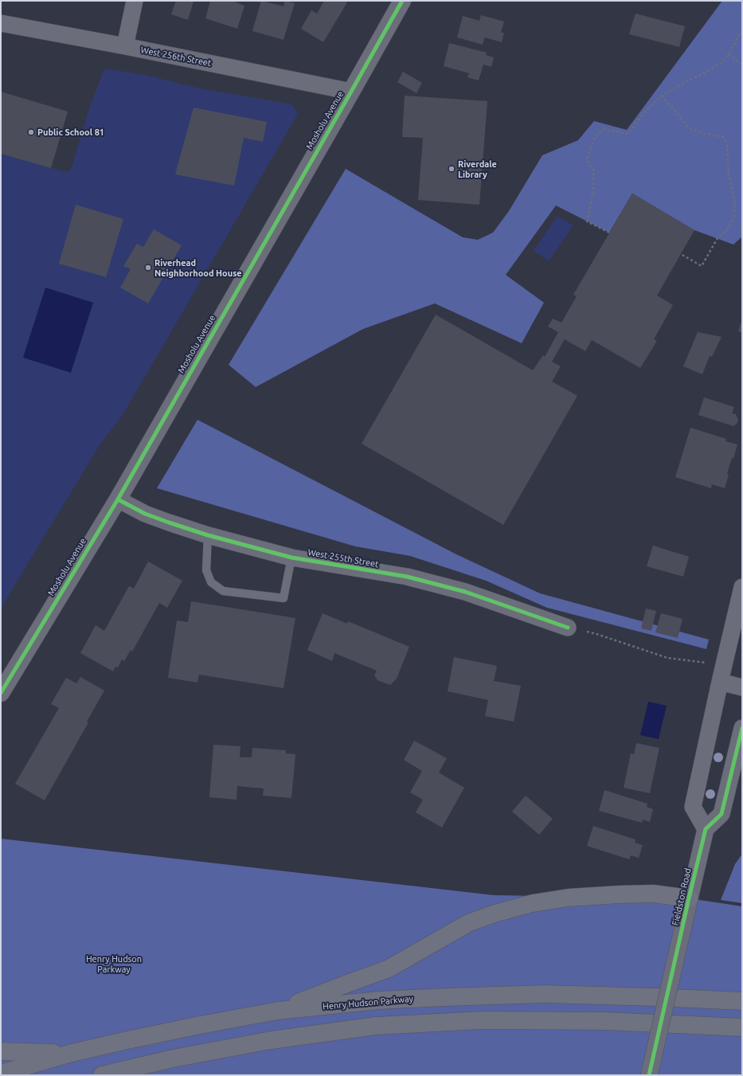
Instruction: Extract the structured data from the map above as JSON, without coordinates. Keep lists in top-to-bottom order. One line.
{"streets":{"highway":["Henry Hudson Parkway"],"street":["West 256th Street","Mosholu Avenue","West 255th Street","Fieldston Road"]},"crossings":[["West 256th Street","Mosholu Avenue"],["Mosholu Avenue","West 255th Street"]],"parks":["Henry Hudson Parkway"],"places":["Public School 81","Riverdale Library","Riverhead Neighborhood House"]}
